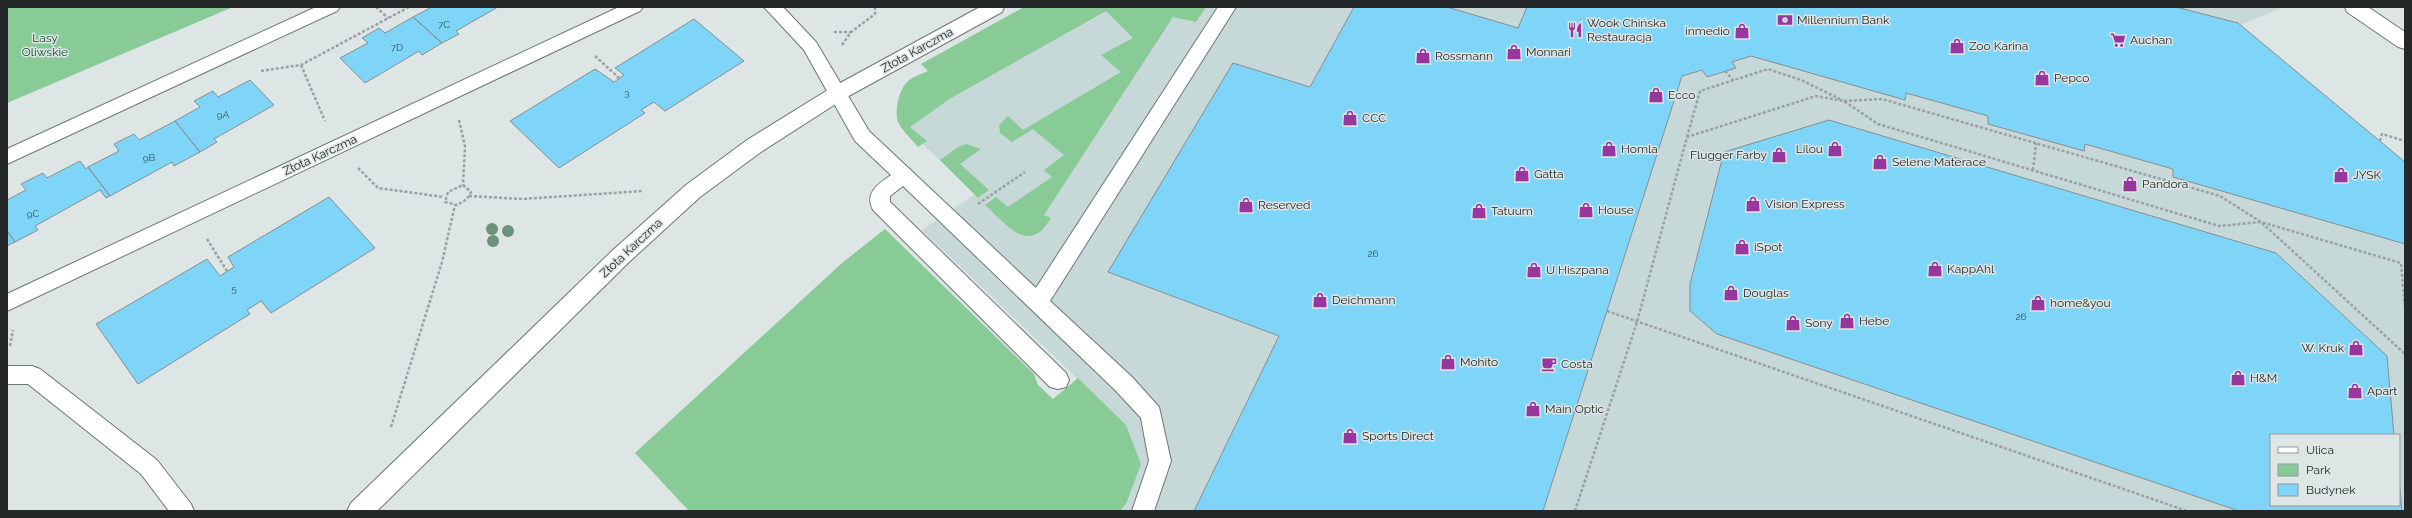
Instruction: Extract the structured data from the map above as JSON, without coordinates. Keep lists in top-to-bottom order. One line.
{"streets":{"street":["Złota Karczma"]},"parks":["Lasy Oliwskie"],"places":{"bank":["Millennium Bank"],"restaurant":["Wook Chińska Restauracja"],"shop":["inmedio","Zoo Karina","Monnari","Rossmann","Pepco","Ecco","CCC","Homla","Lilou","Flugger Farby","Selene Materace","Gatta","JYSK","Pandora","Vision Express","Reserved","House","Tatuum","iSpot","KappAhl","U Hiszpana","Douglas","Deichmann","home&you","Hebe","Sony","W. Kruk","Mohito","H&M","Apart","Main Optic","Sports Direct"],"supermarket":["Auchan"],"cafe":["Costa"]},"house_numbers":["7C","7D","3","9A","9B","9C","26","5","26"],"legend":["Ulica","Park","Budynek"]}
